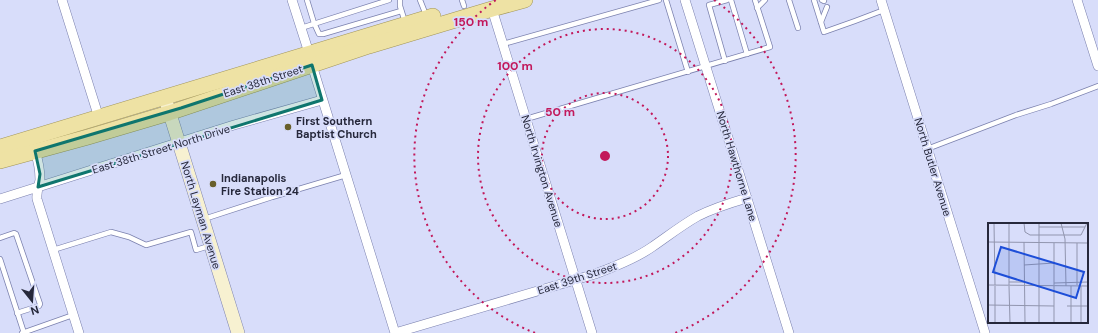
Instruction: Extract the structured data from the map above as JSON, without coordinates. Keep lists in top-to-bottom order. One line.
{"streets":{"main road":["East 38th Street"],"street":["East 38th Street North Drive","North Hawthorne Lane","North Butler Avenue","North Irvington Avenue","North Layman Avenue","East 39th Street"]},"crossings":[["East 38th Street","North Irvington Avenue"],["East 38th Street","North Layman Avenue"],["East 38th Street North Drive","North Layman Avenue"],["North Hawthorne Lane","East 39th Street"],["North Irvington Avenue","East 39th Street"]],"places":["First Southern Baptist Church","Indianapolis Fire Station 24"],"north":"bottom","rings":["150 m","100 m","50 m"]}
